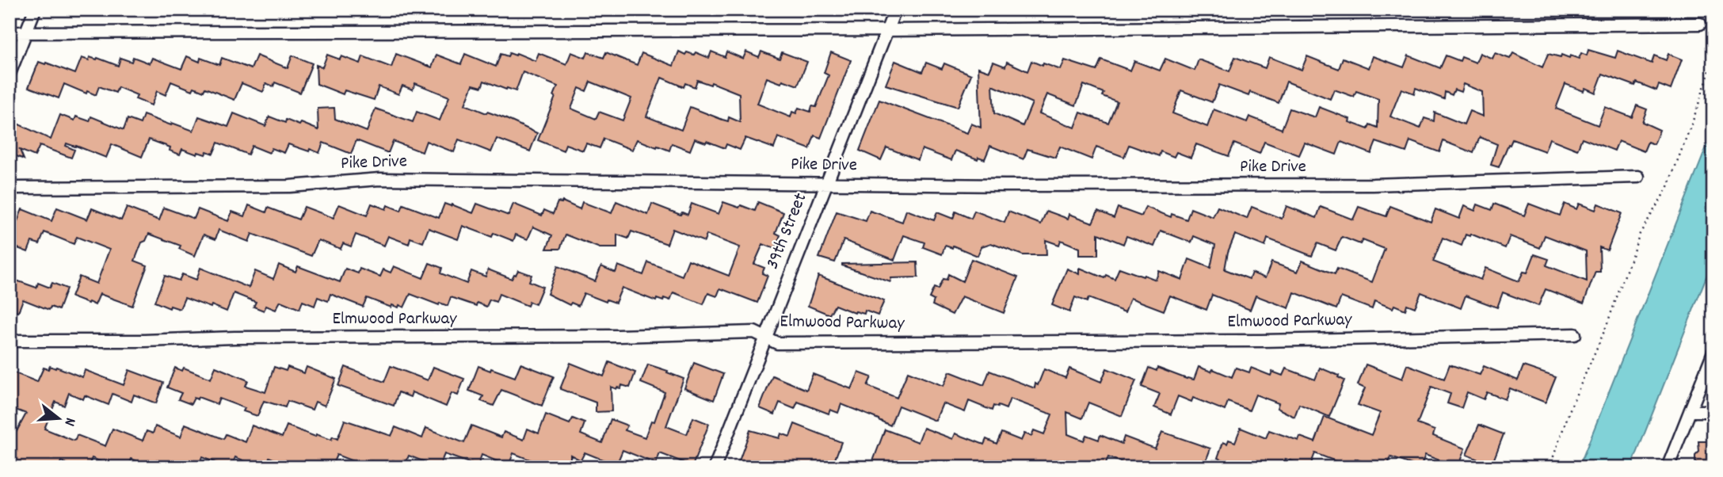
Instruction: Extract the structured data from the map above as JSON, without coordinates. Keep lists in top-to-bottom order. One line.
{"streets":{"street":["Pike Drive","39th Street","Elmwood Parkway"]},"crossings":[["Pike Drive","39th Street"],["39th Street","Elmwood Parkway"]],"north":"right"}
